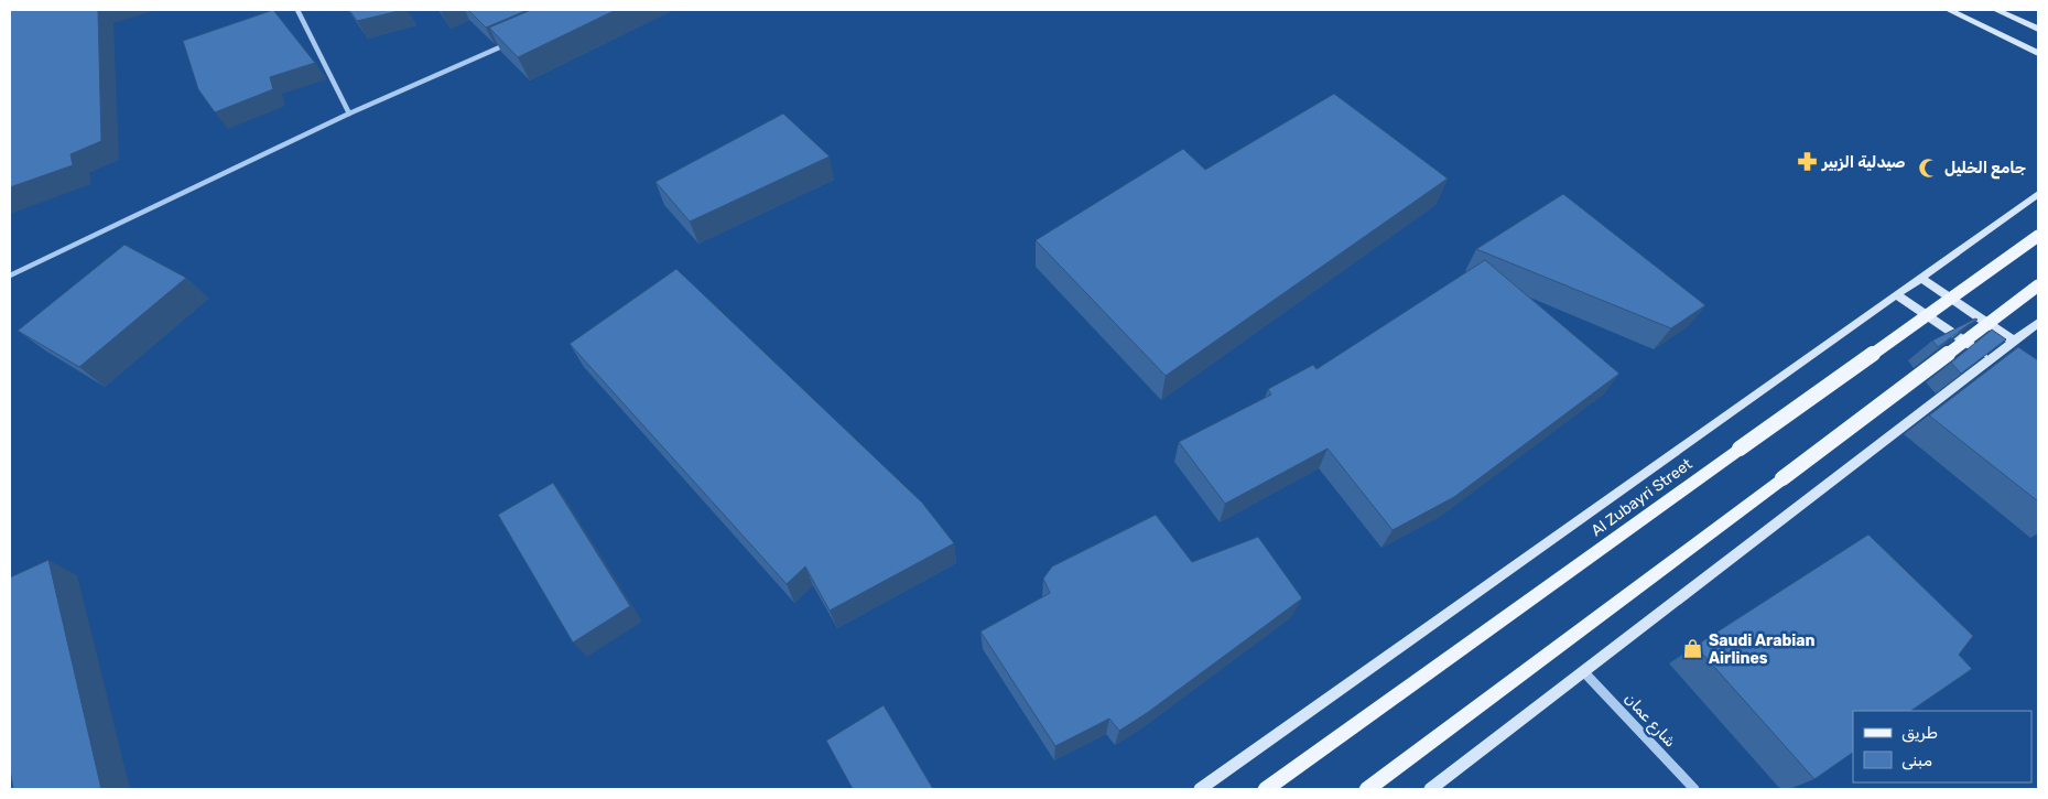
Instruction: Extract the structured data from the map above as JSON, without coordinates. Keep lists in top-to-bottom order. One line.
{"streets":{"main road":["Al Zubayri Street"],"street":["شارع عمان"]},"places":{"pharmacy":["صيدلية الزبير"],"mosque":["جامع الخليل"],"shop":["Saudi Arabian Airlines"]},"legend":["طريق","مبنى"]}
